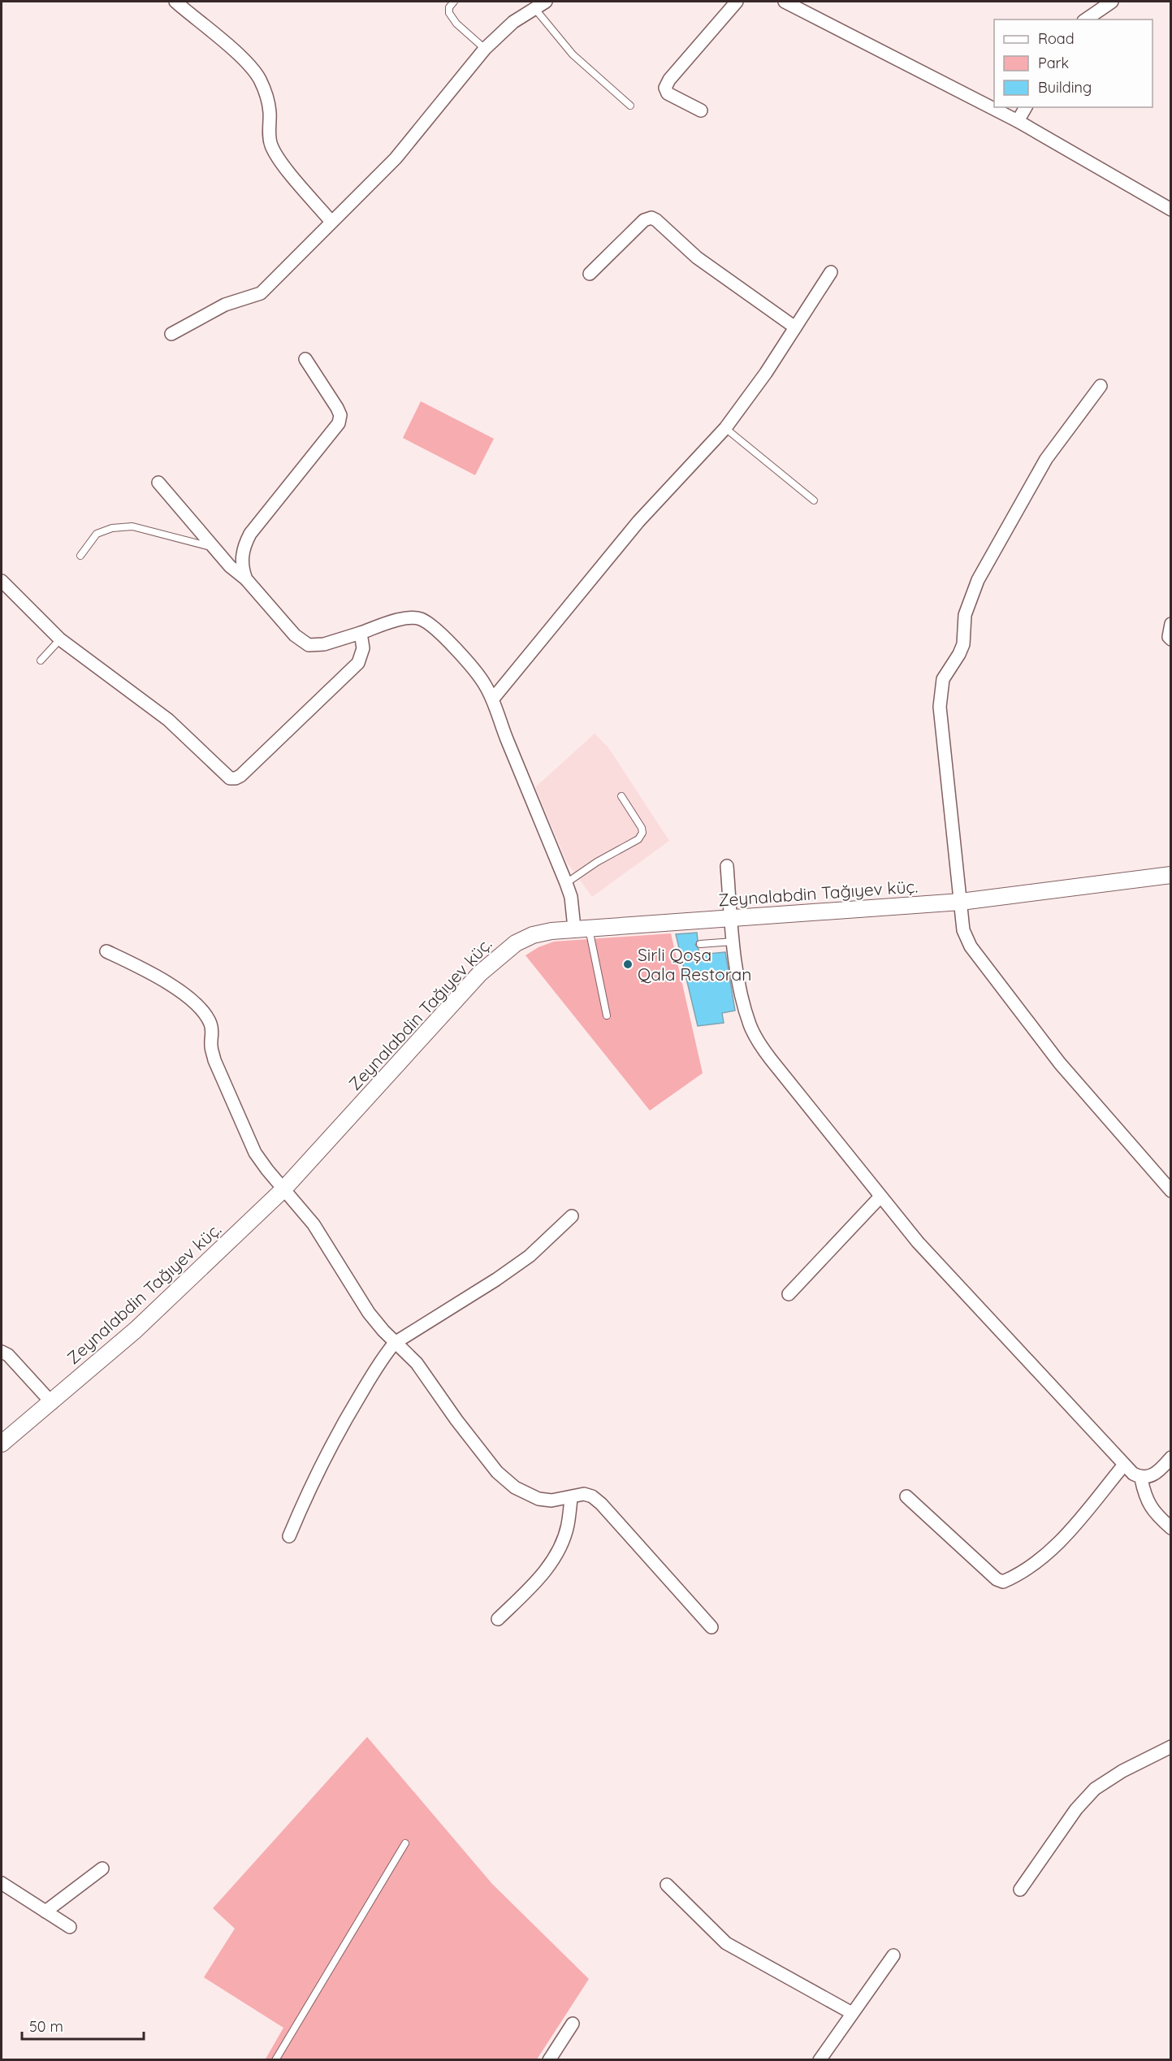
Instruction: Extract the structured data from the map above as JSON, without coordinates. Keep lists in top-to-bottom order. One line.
{"streets":{"street":["Zeynalabdin Tağıyev küç."]},"places":["Sirli Qoşa Qala Restoran"],"legend":["Road","Park","Building"],"scale_bar":"50 m"}
